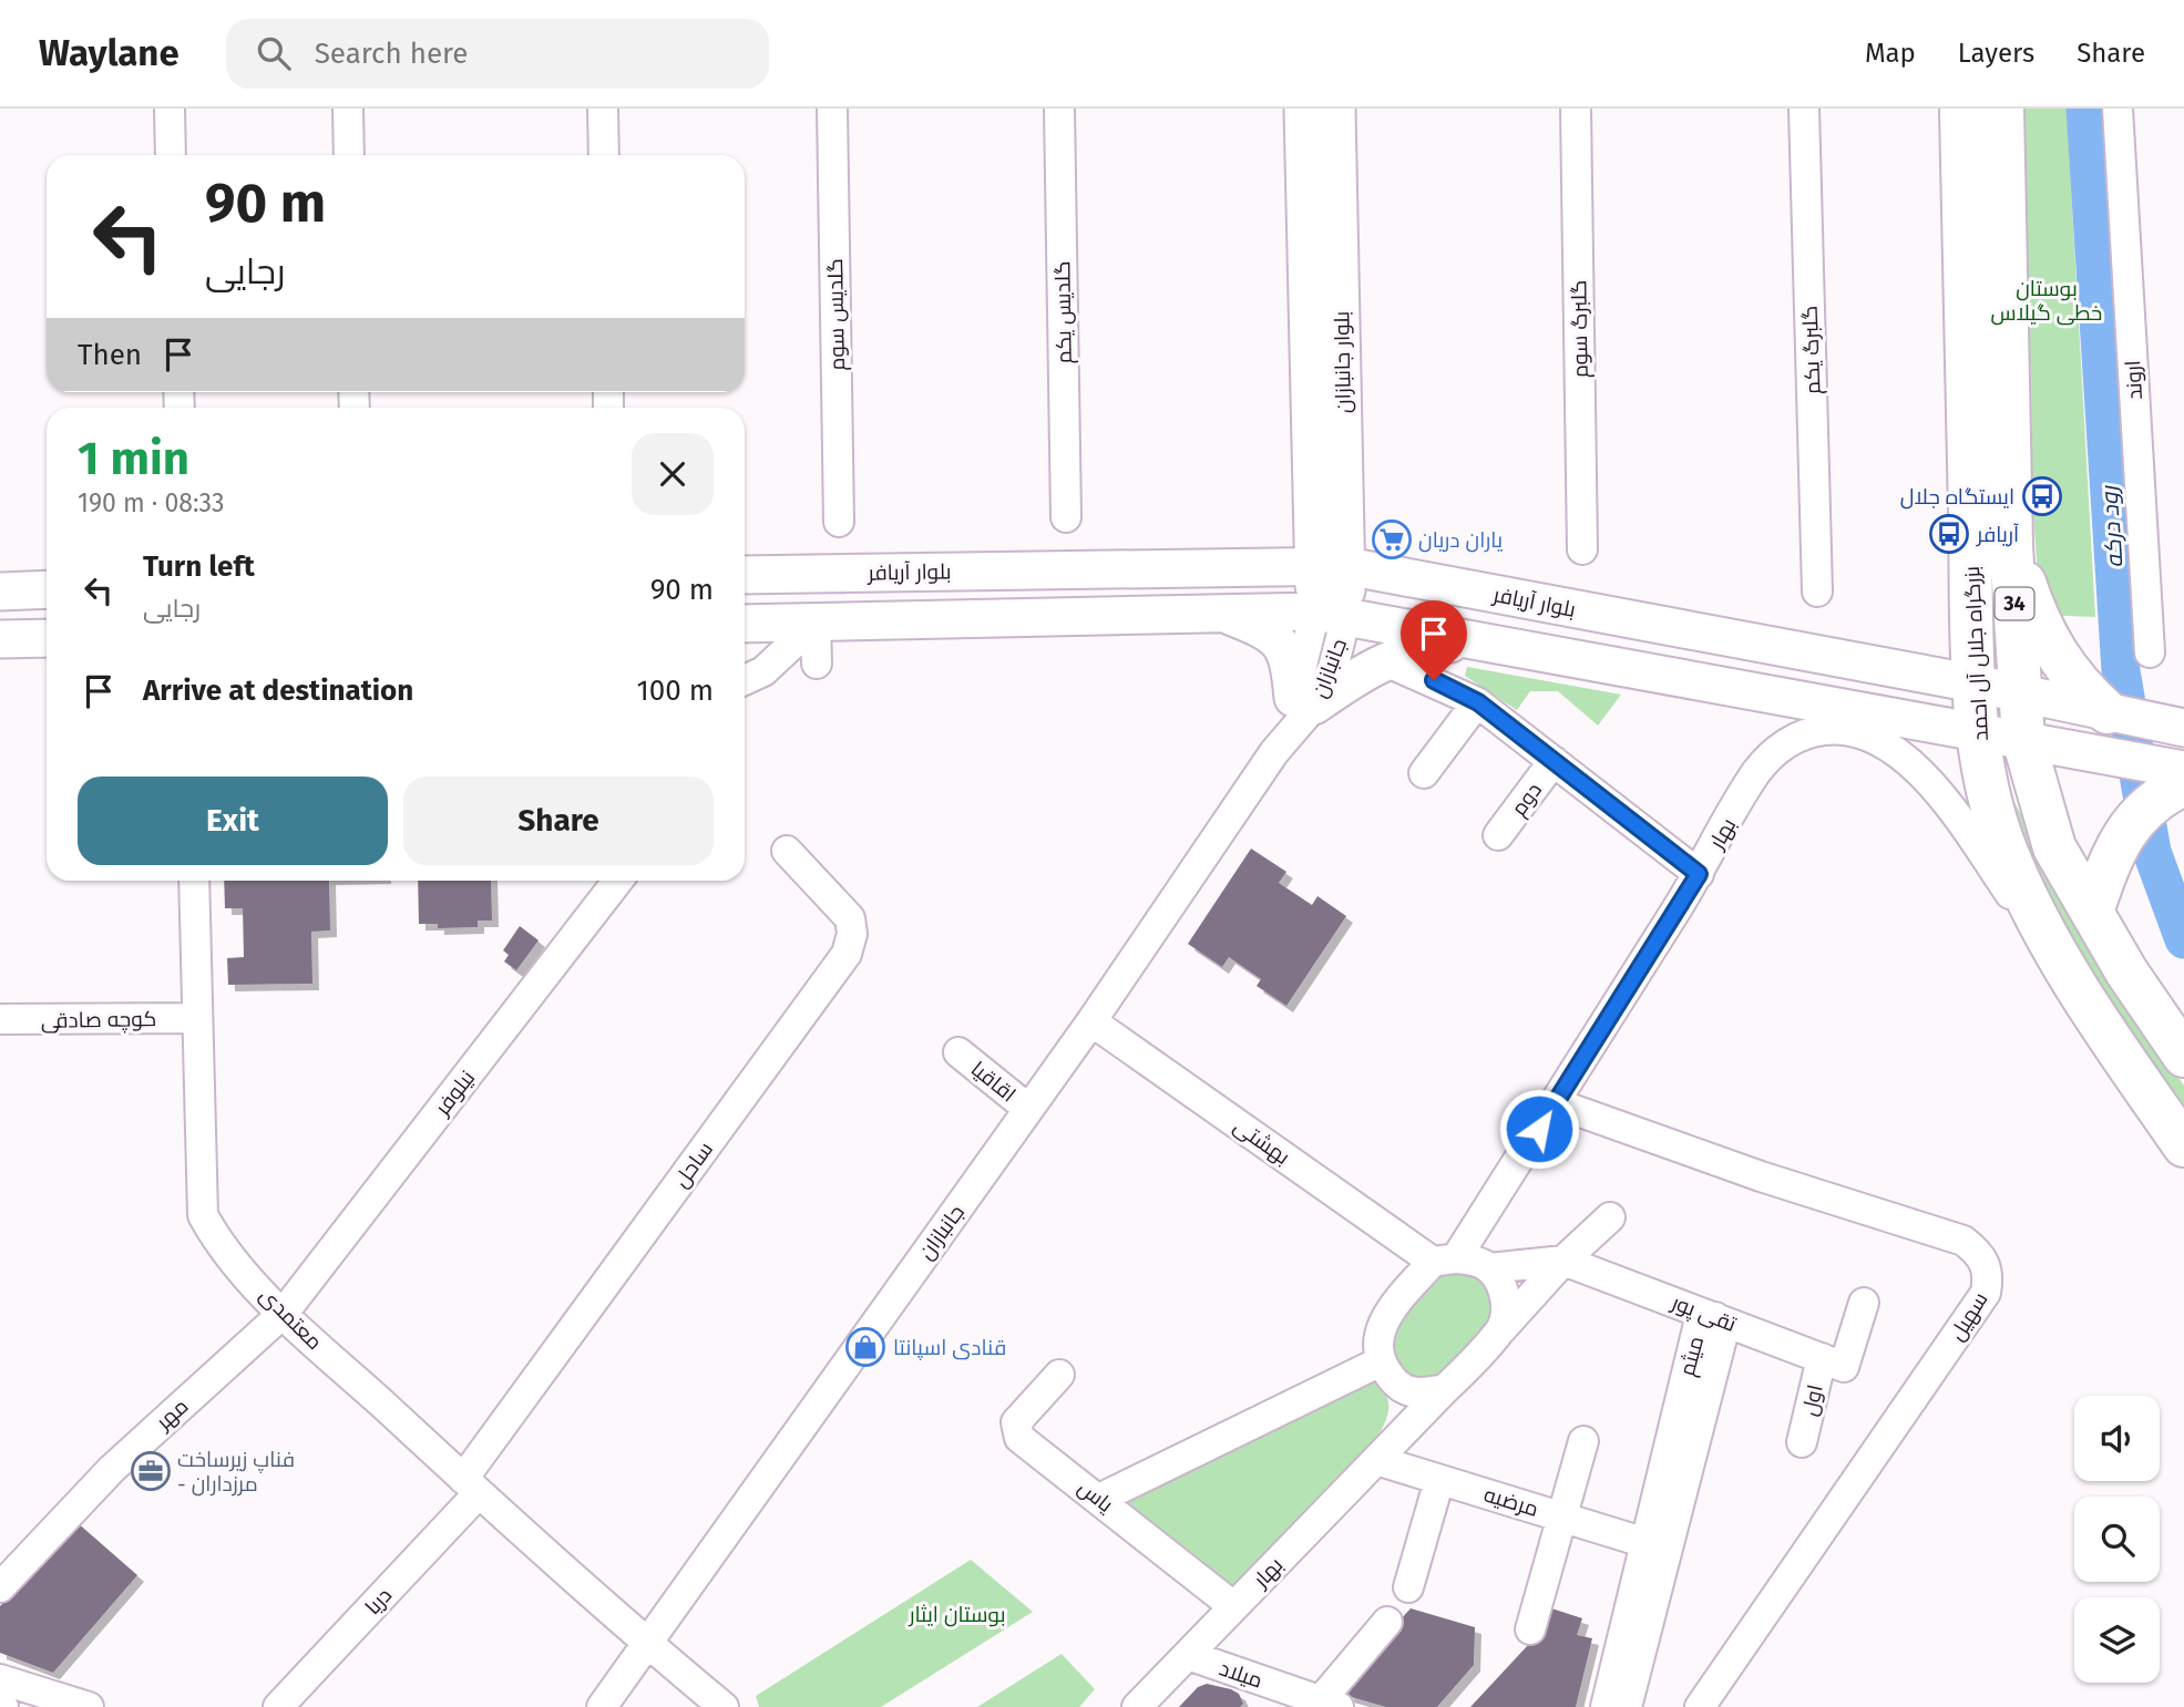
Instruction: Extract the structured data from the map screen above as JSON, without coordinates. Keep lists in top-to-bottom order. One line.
{"streets":{"highway":["34","بزرگراه جلال آل احمد"],"main road":["بلوار جانبازان","بلوار آریافر"],"street":["گلدیس یکم","گلدیس سوم","گلبرگ سوم","گلبرگ یکم","اروند","جانبازان","دوم","بهار","کوچه صادقی","اقاقیا","نیلوفر","بهشتی","ساحل","تقی پور","سهیل","معتمدی","میثم","اول","مهر","یاس","مرضیه","دریا","میلاد"]},"crossings":[["بلوار جانبازان","بلوار آریافر"],["بلوار جانبازان","جانبازان"],["بلوار آریافر","بزرگراه جلال آل احمد"],["بزرگراه جلال آل احمد","بهار"],["جانبازان","اقاقیا"],["جانبازان","بهشتی"],["جانبازان","معتمدی"],["بهار","بهشتی"],["بهار","سهیل"],["بهار","یاس"],["بهار","مرضیه"],["بهار","میلاد"],["کوچه صادقی","معتمدی"],["نیلوفر","معتمدی"],["نیلوفر","مهر"],["ساحل","معتمدی"],["ساحل","دریا"],["تقی پور","میثم"],["تقی پور","اول"],["معتمدی","مهر"],["معتمدی","دریا"],["میثم","مرضیه"]],"water":["رود درکه"],"parks":["بوستان خطی گیلاس","بوستان ایثار"],"places":{"bus stop":["ایستگاه جلال","آریافر"],"supermarket":["یاران دریان"],"shop":["قنادی اسپانتا"],"office":["فناپ زیرساخت - مرزداران"]},"page":{"header":"Waylane","search":"Search here","nav":["Map","Layers","Share"],"turn":["90 m","رجایی"],"then":"Then","heading":["1 min","190 m · 08:33"],"list":[{"name":"Turn left","note":"رجایی","value":"90 m"},{"name":"Arrive at destination","value":"100 m"}],"buttons":["Exit","Share"]}}
